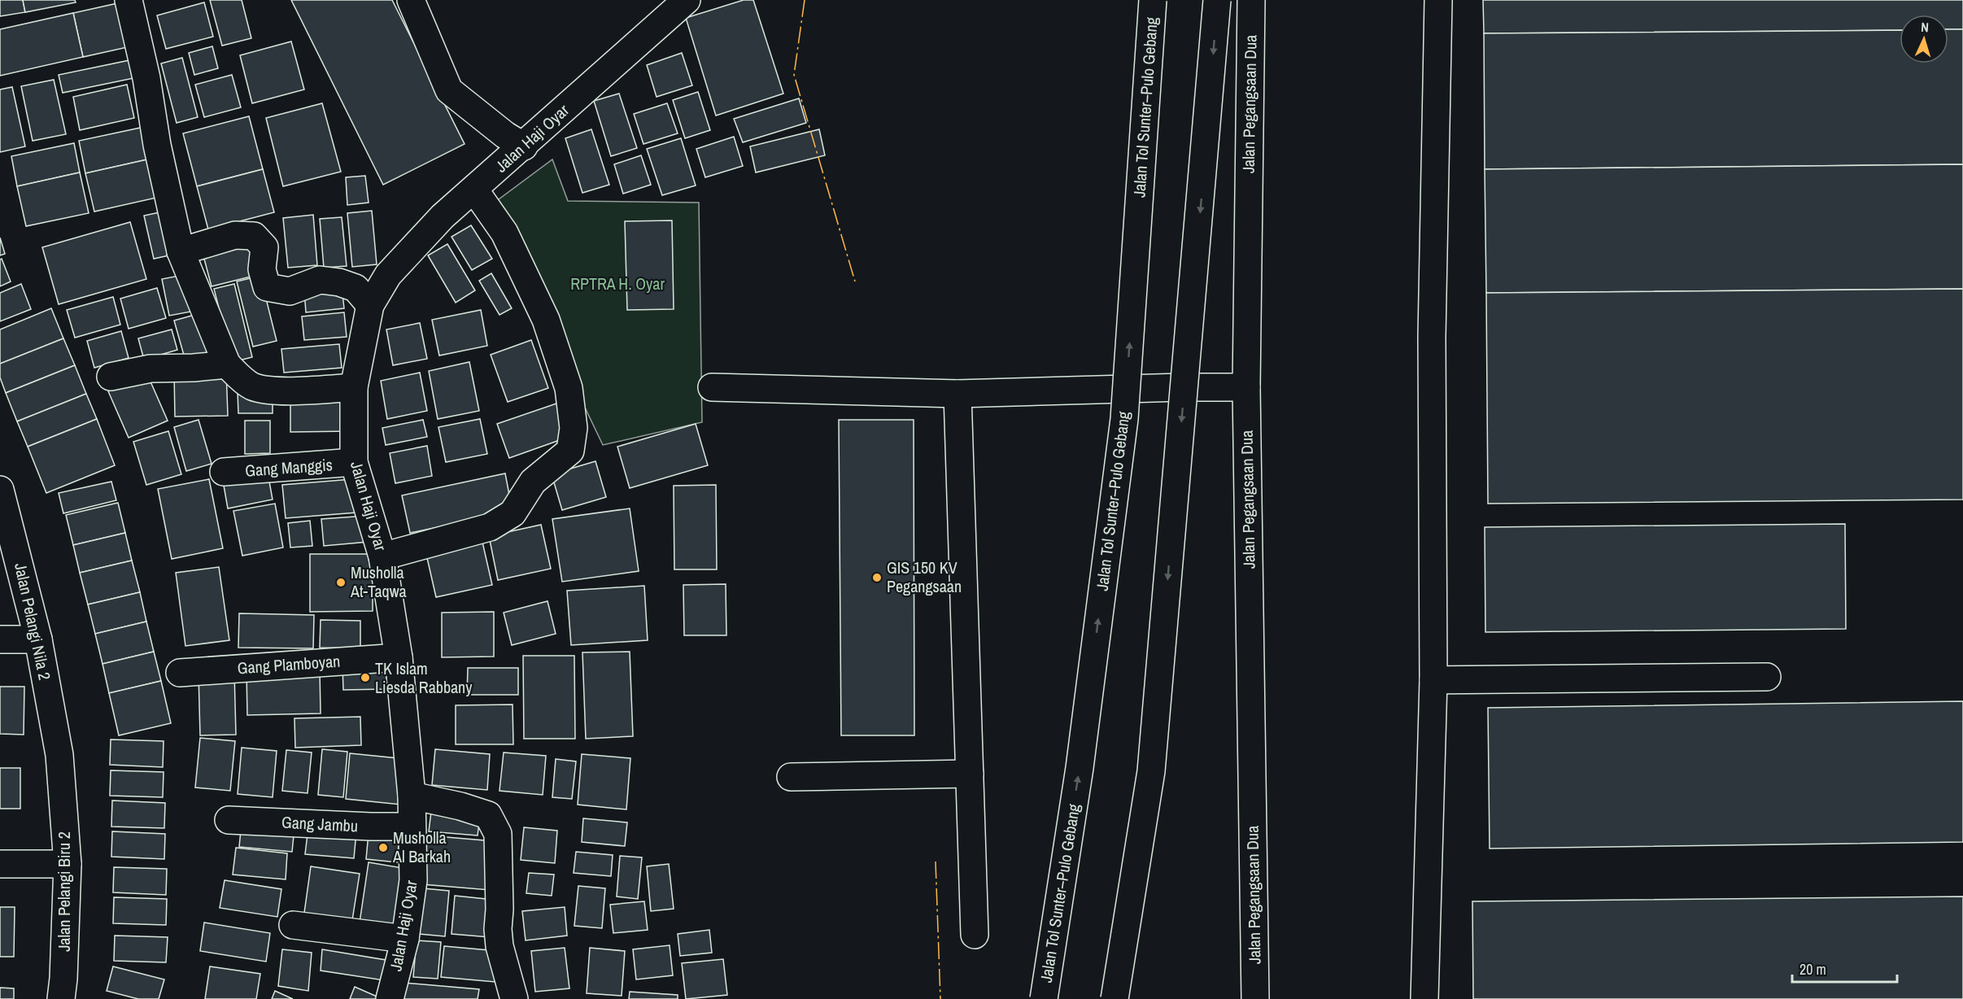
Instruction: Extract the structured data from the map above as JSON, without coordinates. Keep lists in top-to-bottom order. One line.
{"streets":{"main road":["Jalan Pegangsaan Dua","Jalan Tol Sunter–Pulo Gebang","Jalan Haji Oyar","Gang Manggis","Jalan Pelangi Nila 2","Gang Plamboyan","Gang Jambu","Jalan Pelangi Biru 2"]},"crossings":[["Jalan Haji Oyar","Gang Manggis"],["Jalan Haji Oyar","Gang Plamboyan"],["Jalan Haji Oyar","Gang Jambu"],["Jalan Pelangi Nila 2","Jalan Pelangi Biru 2"]],"parks":["RPTRA H. Oyar"],"places":["GIS 150 KV Pegangsaan","Musholla At-Taqwa","TK Islam Liesda Rabbany","Musholla Al Barkah"],"scale_bar":"20 m","north":"top"}
